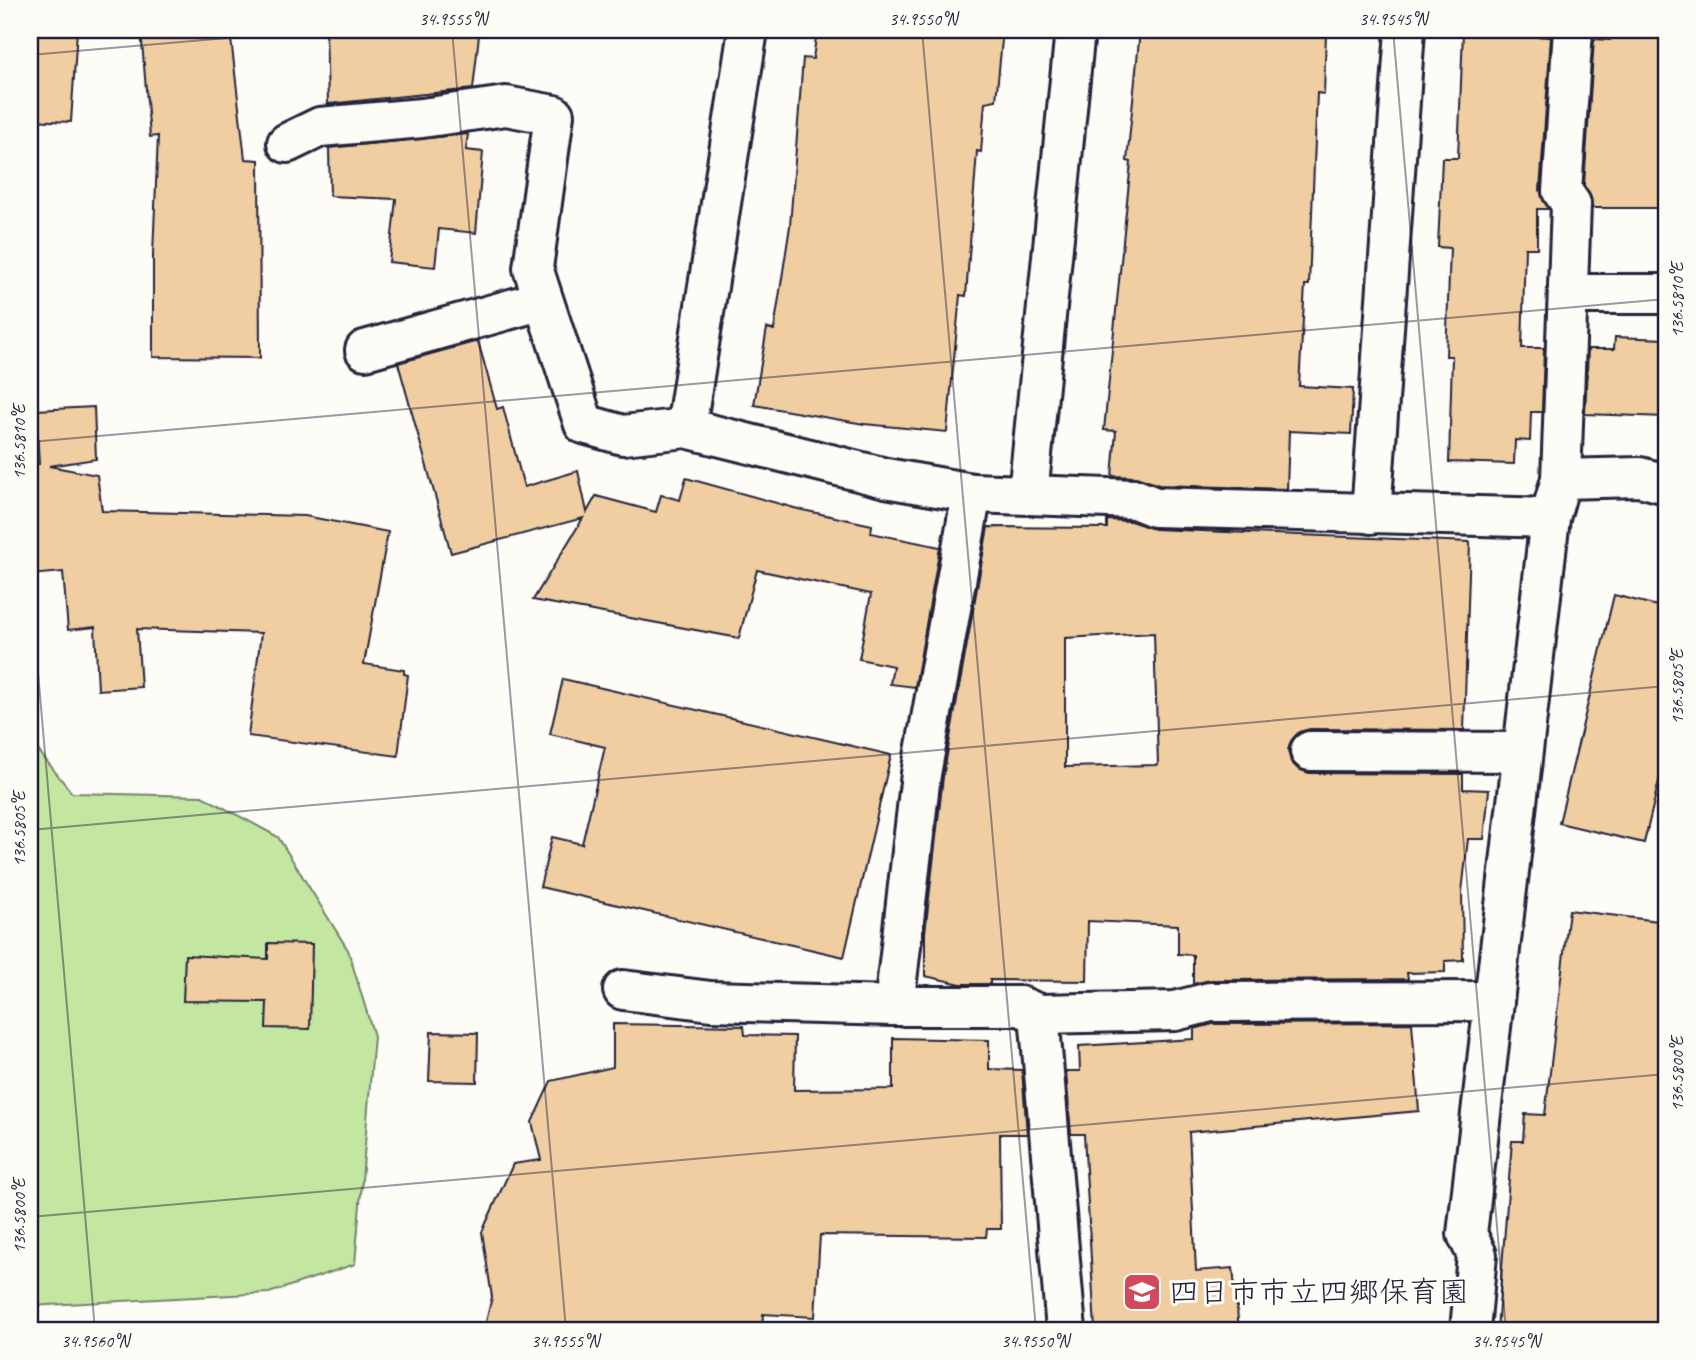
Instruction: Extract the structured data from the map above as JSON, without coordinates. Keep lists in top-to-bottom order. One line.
{"places":{"school or university":["四日市市立四郷保育園"]},"coordinates":["34.9555°N","34.9550°N","34.9545°N","136.5810°E","136.5805°E","136.5800°E","34.9560°N"]}
